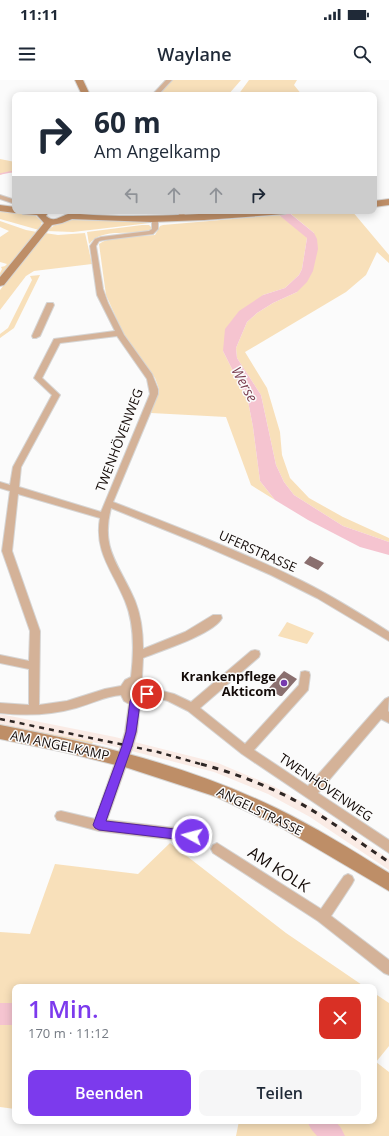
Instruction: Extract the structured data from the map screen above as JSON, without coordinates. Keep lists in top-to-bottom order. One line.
{"streets":{"street":["TWENHÖVENWEG","UFERSTRASSE","AM ANGELKAMP","ANGELSTRASSE","AM KOLK"]},"crossings":[["TWENHÖVENWEG","UFERSTRASSE"],["AM ANGELKAMP","ANGELSTRASSE"]],"water":["Werse"],"places":["Krankenpflege Akticom"],"page":{"status":"11:11","header":"Waylane","turn":["60 m","Am Angelkamp"],"heading":["1 Min.","170 m · 11:12"],"buttons":["Beenden","Teilen"]}}
